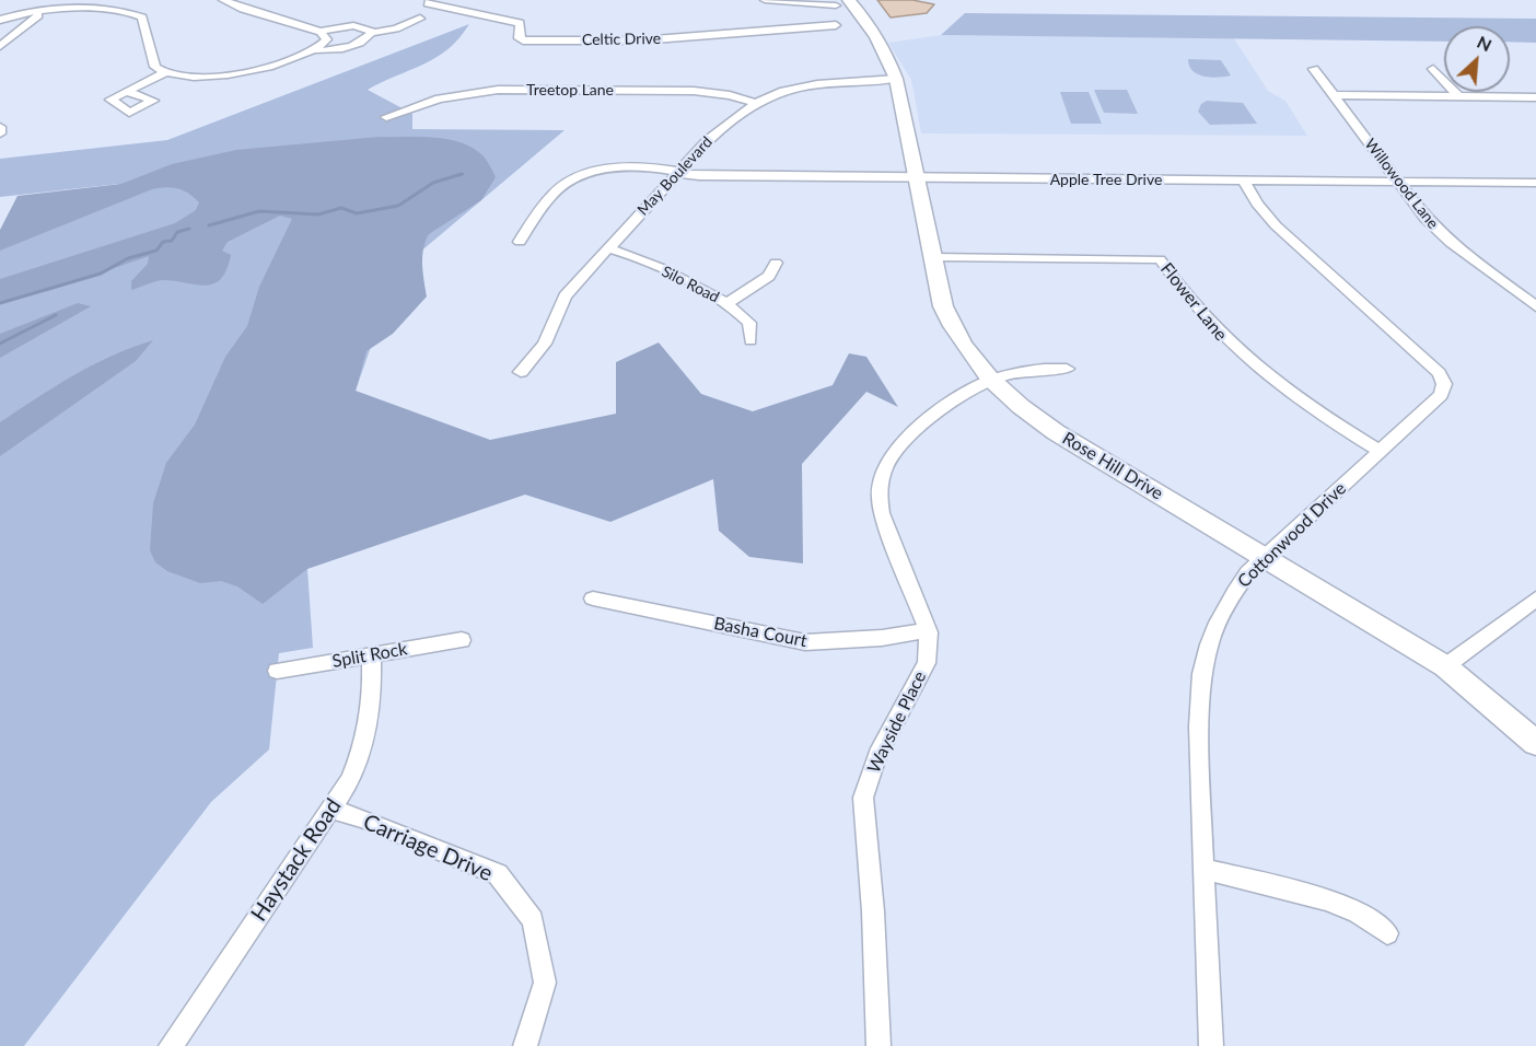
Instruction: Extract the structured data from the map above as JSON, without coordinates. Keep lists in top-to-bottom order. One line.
{"streets":{"street":["Celtic Drive","Treetop Lane","May Boulevard","Apple Tree Drive","Willowood Lane","Silo Road","Flower Lane","Rose Hill Drive","Cottonwood Drive","Basha Court","Split Rock","Wayside Place","Carriage Drive","Haystack Road"]},"crossings":[["Treetop Lane","May Boulevard"],["May Boulevard","Apple Tree Drive"],["May Boulevard","Silo Road"],["May Boulevard","Rose Hill Drive"],["Apple Tree Drive","Willowood Lane"],["Apple Tree Drive","Rose Hill Drive"],["Apple Tree Drive","Cottonwood Drive"],["Flower Lane","Rose Hill Drive"],["Flower Lane","Cottonwood Drive"],["Rose Hill Drive","Cottonwood Drive"],["Rose Hill Drive","Wayside Place"],["Basha Court","Wayside Place"],["Split Rock","Haystack Road"],["Carriage Drive","Haystack Road"]],"north":"top right"}
